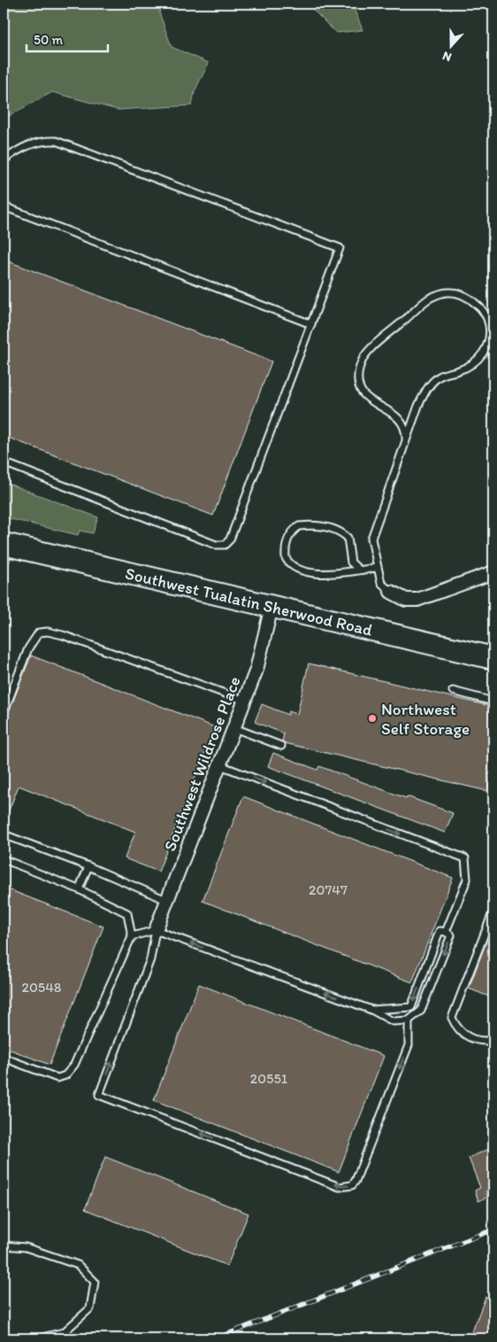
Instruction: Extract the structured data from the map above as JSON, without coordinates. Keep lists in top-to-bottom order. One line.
{"streets":{"highway":["Southwest Tualatin Sherwood Road"],"street":["Southwest Wildrose Place"]},"crossings":[["Southwest Tualatin Sherwood Road","Southwest Wildrose Place"]],"places":["Northwest Self Storage"],"house_numbers":["20747","20548","20551"],"scale_bar":"50 m","north":"bottom"}
